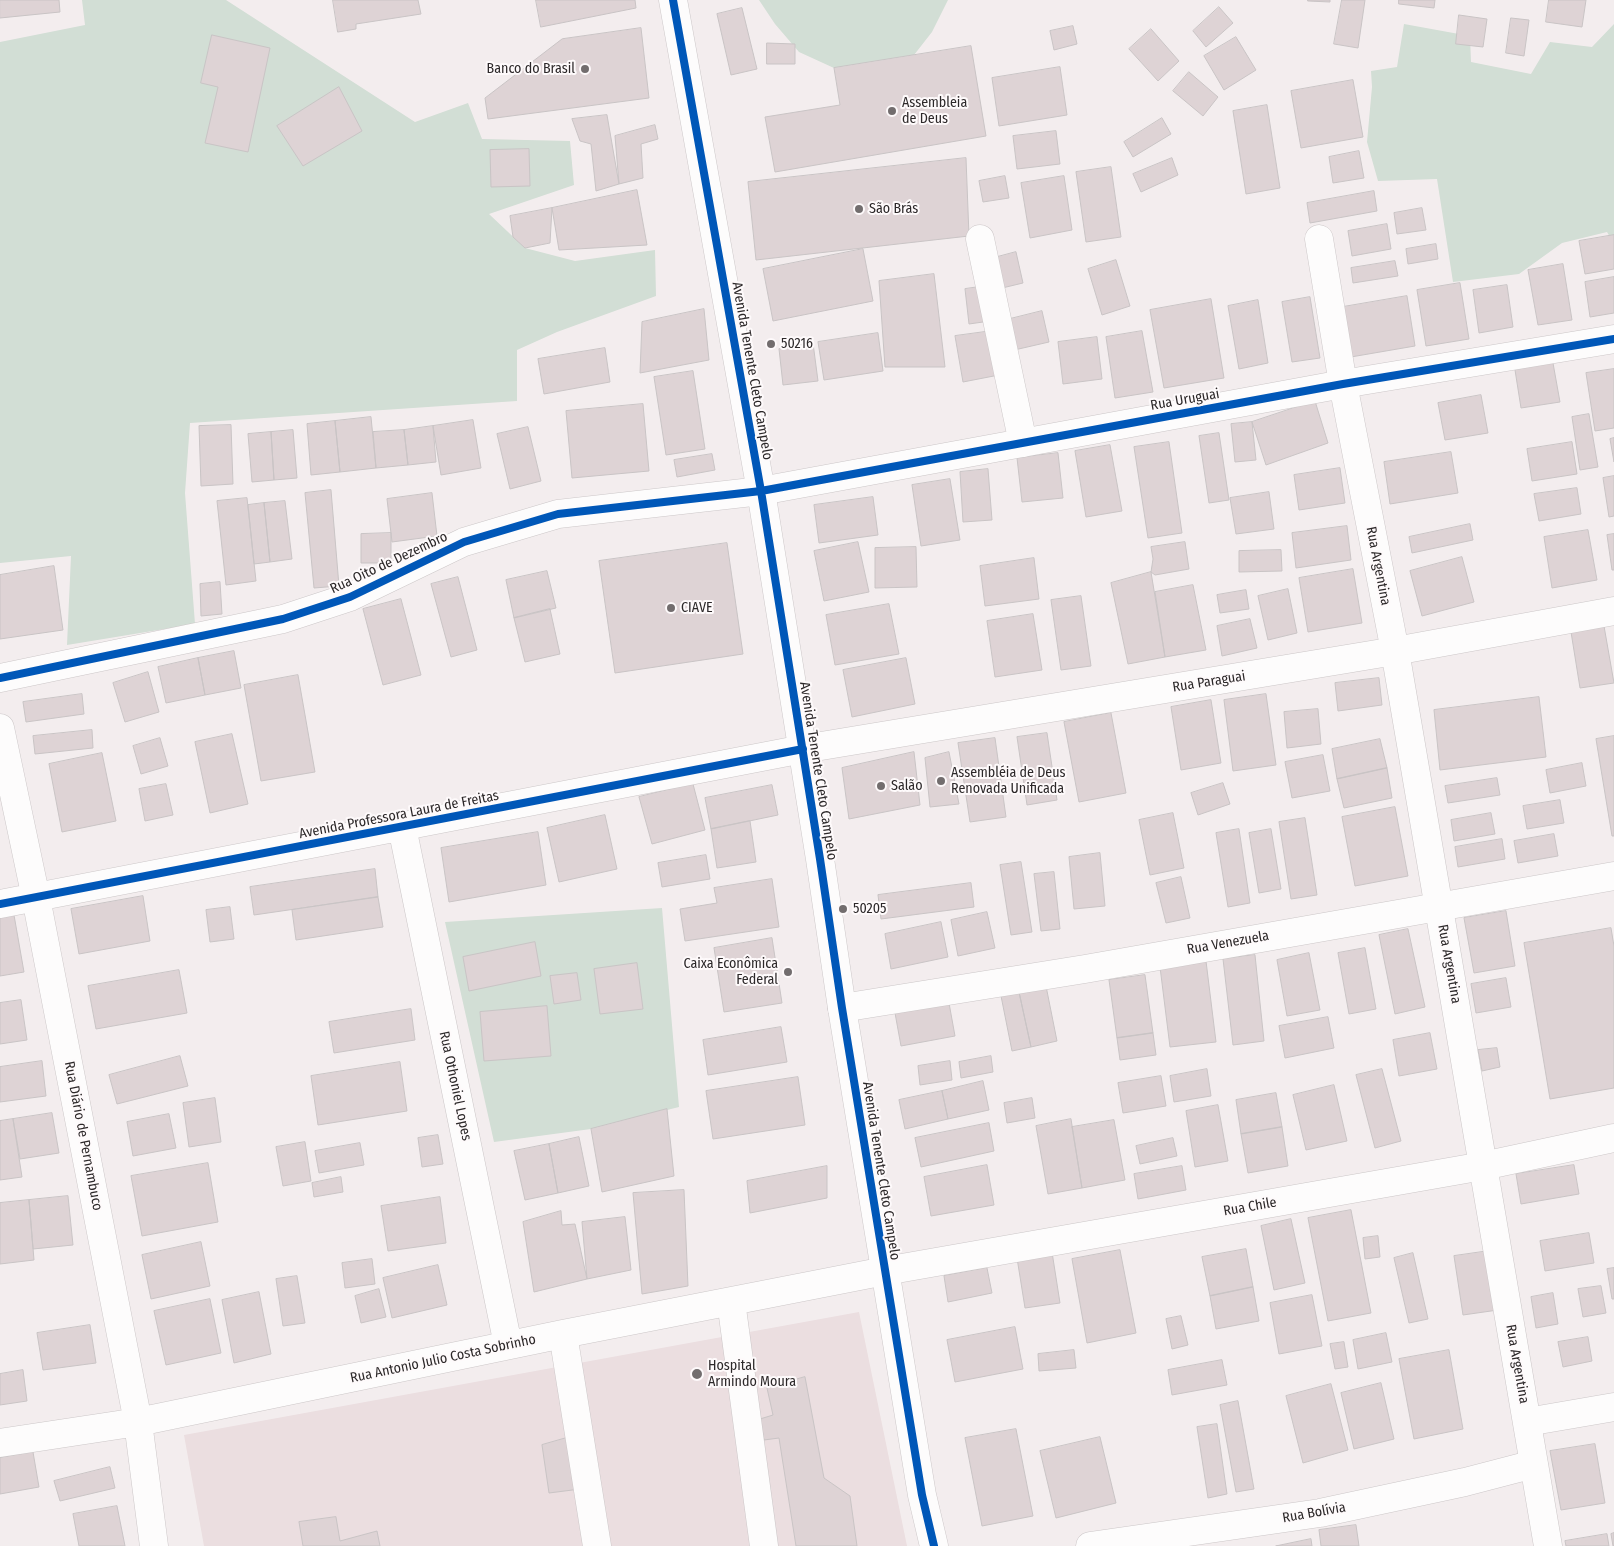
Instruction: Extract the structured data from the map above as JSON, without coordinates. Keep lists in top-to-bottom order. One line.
{"streets":{"street":["Avenida Tenente Cleto Campelo","Rua Uruguai","Rua Oito de Dezembro","Rua Argentina","Rua Paraguai","Avenida Professora Laura de Freitas","Rua Venezuela","Rua Othoniel Lopes","Rua Diário de Pernambuco","Rua Chile","Rua Antonio Julio Costa Sobrinho","Rua Bolívia"]},"crossings":[["Avenida Tenente Cleto Campelo","Rua Uruguai"],["Avenida Tenente Cleto Campelo","Rua Oito de Dezembro"],["Avenida Tenente Cleto Campelo","Rua Paraguai"],["Avenida Tenente Cleto Campelo","Avenida Professora Laura de Freitas"],["Avenida Tenente Cleto Campelo","Rua Venezuela"],["Avenida Tenente Cleto Campelo","Rua Chile"],["Avenida Tenente Cleto Campelo","Rua Antonio Julio Costa Sobrinho"],["Rua Uruguai","Rua Oito de Dezembro"],["Rua Uruguai","Rua Argentina"],["Rua Argentina","Rua Paraguai"],["Rua Argentina","Rua Venezuela"],["Rua Argentina","Rua Chile"],["Rua Argentina","Rua Bolívia"],["Rua Paraguai","Avenida Professora Laura de Freitas"],["Avenida Professora Laura de Freitas","Rua Othoniel Lopes"],["Avenida Professora Laura de Freitas","Rua Diário de Pernambuco"],["Rua Othoniel Lopes","Rua Antonio Julio Costa Sobrinho"],["Rua Diário de Pernambuco","Rua Antonio Julio Costa Sobrinho"],["Rua Chile","Rua Antonio Julio Costa Sobrinho"]],"places":["Banco do Brasil","Assembleia de Deus","São Brás","50216","CIAVE","Assembléia de Deus Renovada Unificada","Salão","50205","Caixa Econômica Federal","Hospital Armindo Moura"]}
